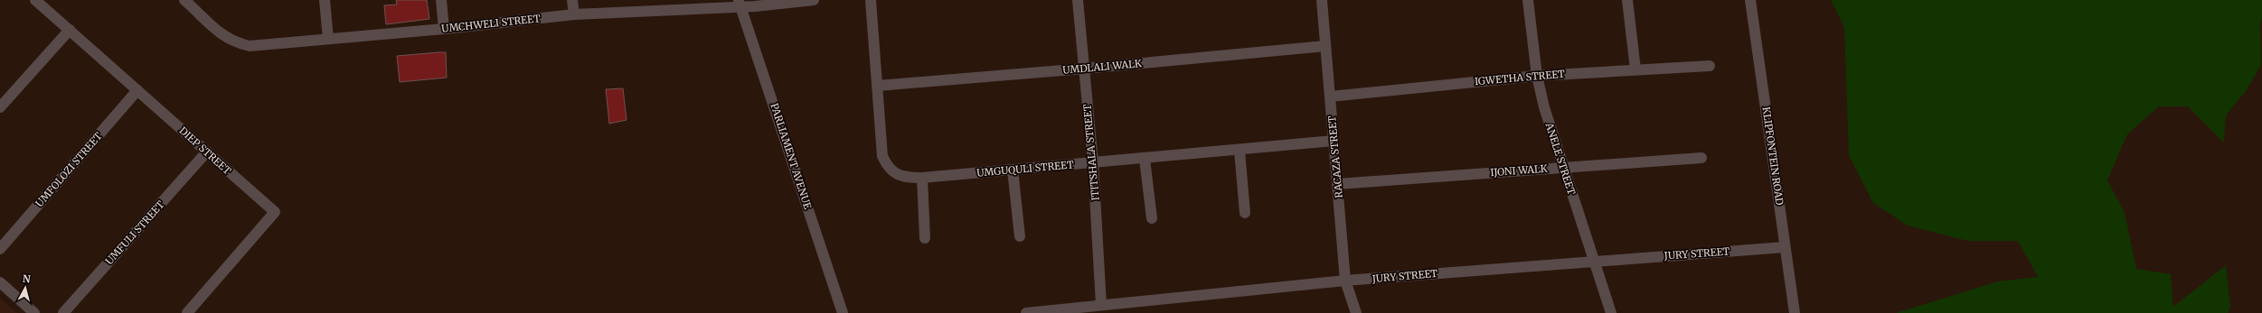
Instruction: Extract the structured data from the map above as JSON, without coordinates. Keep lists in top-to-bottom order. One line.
{"streets":{"street":["UMCHWELI STREET","UMDLALI WALK","IGWETHA STREET","DIEP STREET","ITITSHALA STREET","PARLIAMENT AVENUE","KLIPFONTEIN ROAD","RACAZA STREET","ANELE STREET","UMGUQULI STREET","UMFOLOZI STREET","IJONI WALK","UMFULI STREET","JURY STREET"]},"crossings":[["UMCHWELI STREET","PARLIAMENT AVENUE"],["UMDLALI WALK","ITITSHALA STREET"],["UMDLALI WALK","RACAZA STREET"],["UMDLALI WALK","UMGUQULI STREET"],["IGWETHA STREET","RACAZA STREET"],["IGWETHA STREET","ANELE STREET"],["DIEP STREET","UMFOLOZI STREET"],["DIEP STREET","UMFULI STREET"],["ITITSHALA STREET","UMGUQULI STREET"],["ITITSHALA STREET","JURY STREET"],["KLIPFONTEIN ROAD","JURY STREET"],["RACAZA STREET","UMGUQULI STREET"],["RACAZA STREET","IJONI WALK"],["RACAZA STREET","JURY STREET"],["ANELE STREET","IJONI WALK"],["ANELE STREET","JURY STREET"]],"north":"top"}
